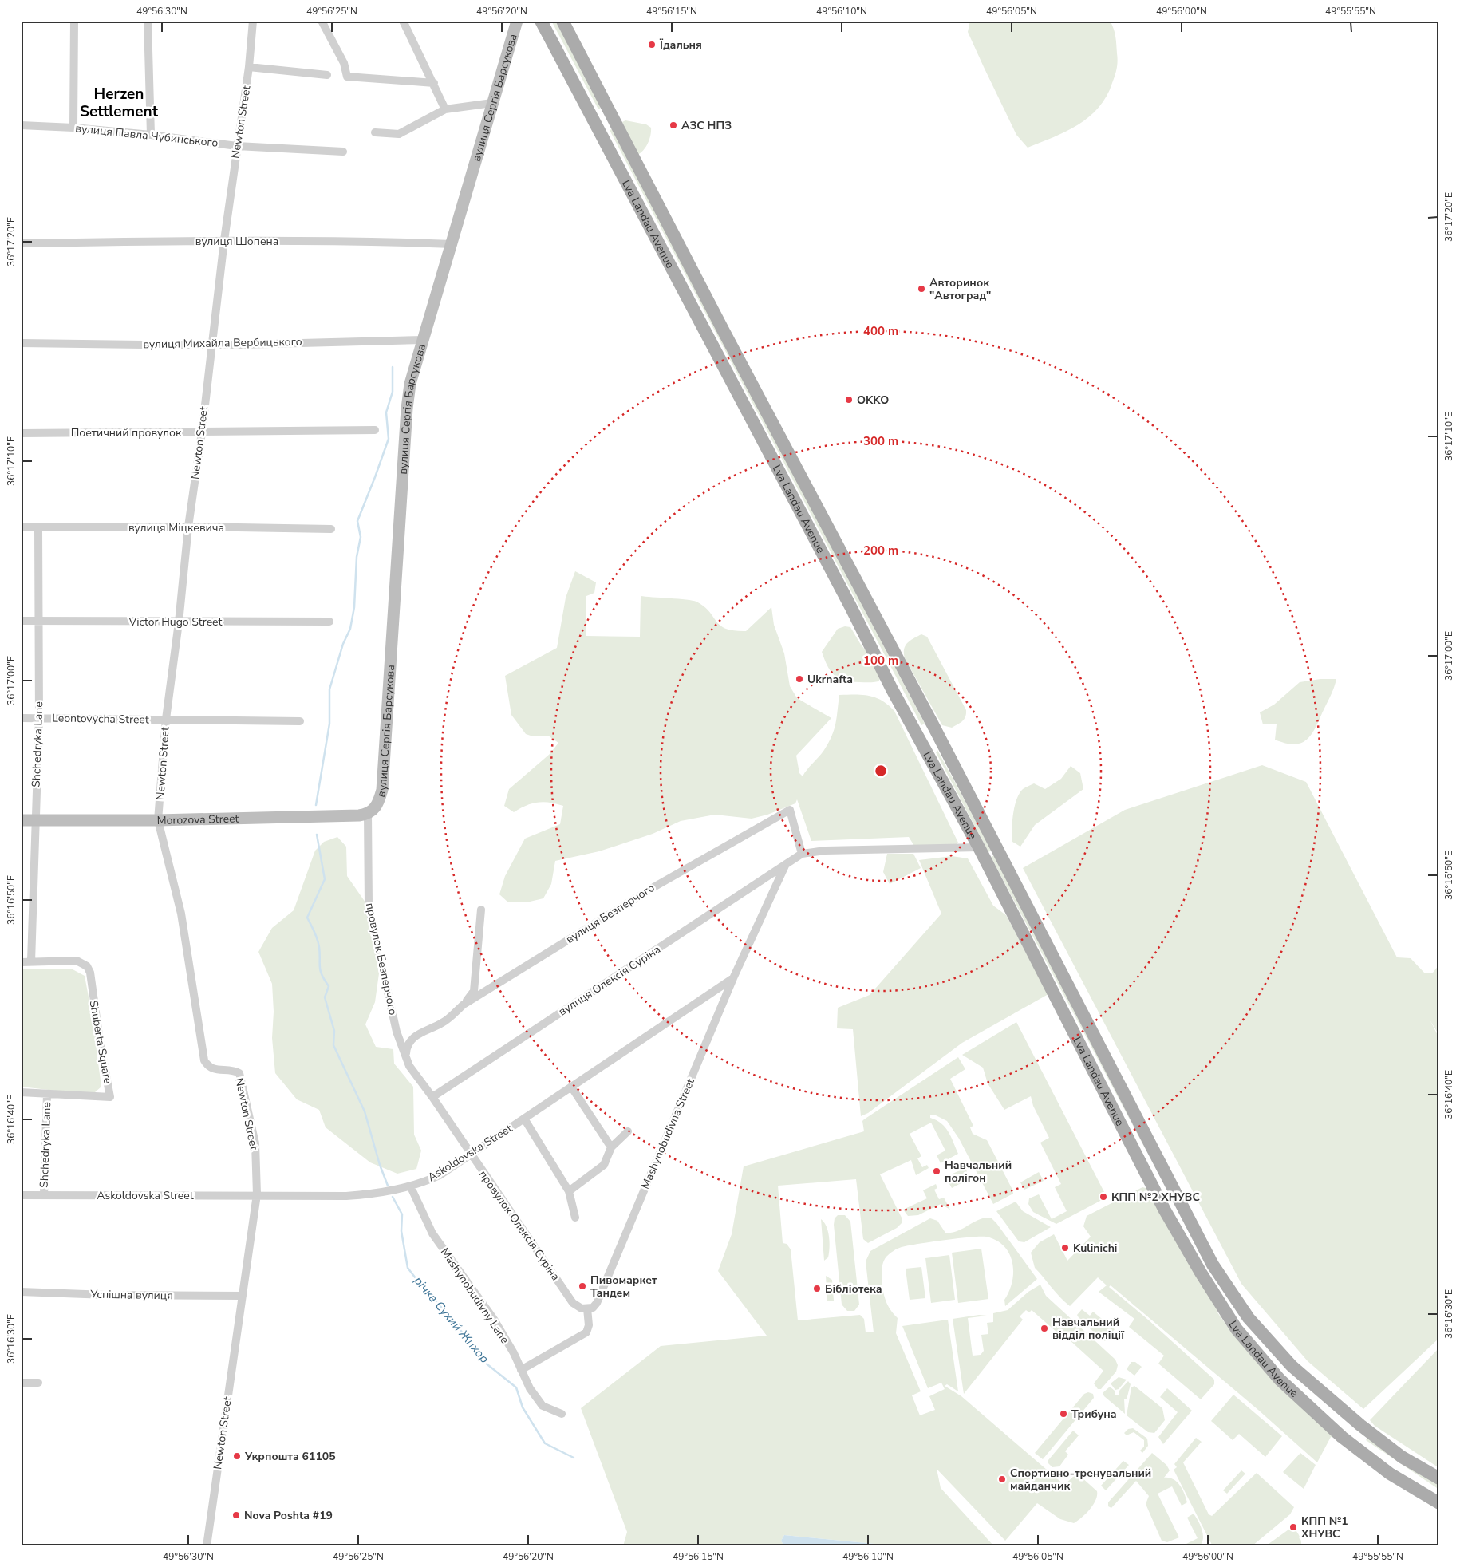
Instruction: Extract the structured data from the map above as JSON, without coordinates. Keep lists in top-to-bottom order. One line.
{"streets":{"main road":["вулиця Сергія Барсукова","Lva Landau Avenue","Morozova Street"],"street":["Newton Street","вулиця Павла Чубинського","вулиця Шопена","вулиця Михайла Вербицького","Поетичний провулок","вулиця Міцкевича","Victor Hugo Street","Leontovychа Street","Shchedryka Lane","вулиця Безперчого","провулок Безперчого","вулиця Олексія Суріна","Shuberta Square","Mashynobudivna Street","Askoldovska Street","провулок Олексія Суріна","Успішна вулиця","Mashynobudivny Lane"]},"crossings":[["вулиця Сергія Барсукова","вулиця Шопена"],["вулиця Сергія Барсукова","вулиця Михайла Вербицького"],["вулиця Сергія Барсукова","Morozova Street"],["вулиця Сергія Барсукова","провулок Безперчого"],["Newton Street","вулиця Павла Чубинського"],["Newton Street","вулиця Шопена"],["Newton Street","вулиця Михайла Вербицького"],["Newton Street","Поетичний провулок"],["Newton Street","вулиця Міцкевича"],["Newton Street","Victor Hugo Street"],["Newton Street","Leontovychа Street"],["Newton Street","Morozova Street"],["Newton Street","Askoldovska Street"],["Newton Street","Успішна вулиця"],["вулиця Міцкевича","Shchedryka Lane"],["Victor Hugo Street","Shchedryka Lane"],["Leontovychа Street","Shchedryka Lane"],["Shchedryka Lane","Morozova Street"],["Shchedryka Lane","Shuberta Square"],["Shchedryka Lane","Askoldovska Street"],["Morozova Street","провулок Безперчого"],["вулиця Безперчого","провулок Безперчого"],["вулиця Безперчого","вулиця Олексія Суріна"],["вулиця Безперчого","провулок Олексія Суріна"],["провулок Безперчого","провулок Олексія Суріна"],["вулиця Олексія Суріна","Mashynobudivna Street"],["вулиця Олексія Суріна","провулок Олексія Суріна"],["Mashynobudivna Street","Askoldovska Street"],["Mashynobudivna Street","провулок Олексія Суріна"],["Askoldovska Street","провулок Олексія Суріна"],["Askoldovska Street","Mashynobudivny Lane"]],"districts":["Herzen Settlement"],"water":["річка Сухий Жихор"],"places":["Їдальня","АЗС НПЗ","Авторинок \"Автоград\"","OKKO","Ukrnafta","Навчальний полігон","КПП №2 ХНУВС","Kulinichi","Пивомаркет Тандем","Бібліотека","Навчальний відділ поліції","Трибуна","Укрпошта 61105","Спортивно-тренувальний майданчик","Nova Poshta #19","КПП №1 ХНУВС"],"coordinates":["49°56'30\"N","49°56'25\"N","49°56'20\"N","49°56'15\"N","49°56'10\"N","49°56'05\"N","49°56'00\"N","49°55'55\"N","36°17'20\"E","36°17'10\"E","36°17'00\"E","36°16'50\"E","36°16'40\"E","36°16'30\"E"],"rings":["400 m","300 m","200 m","100 m"]}
